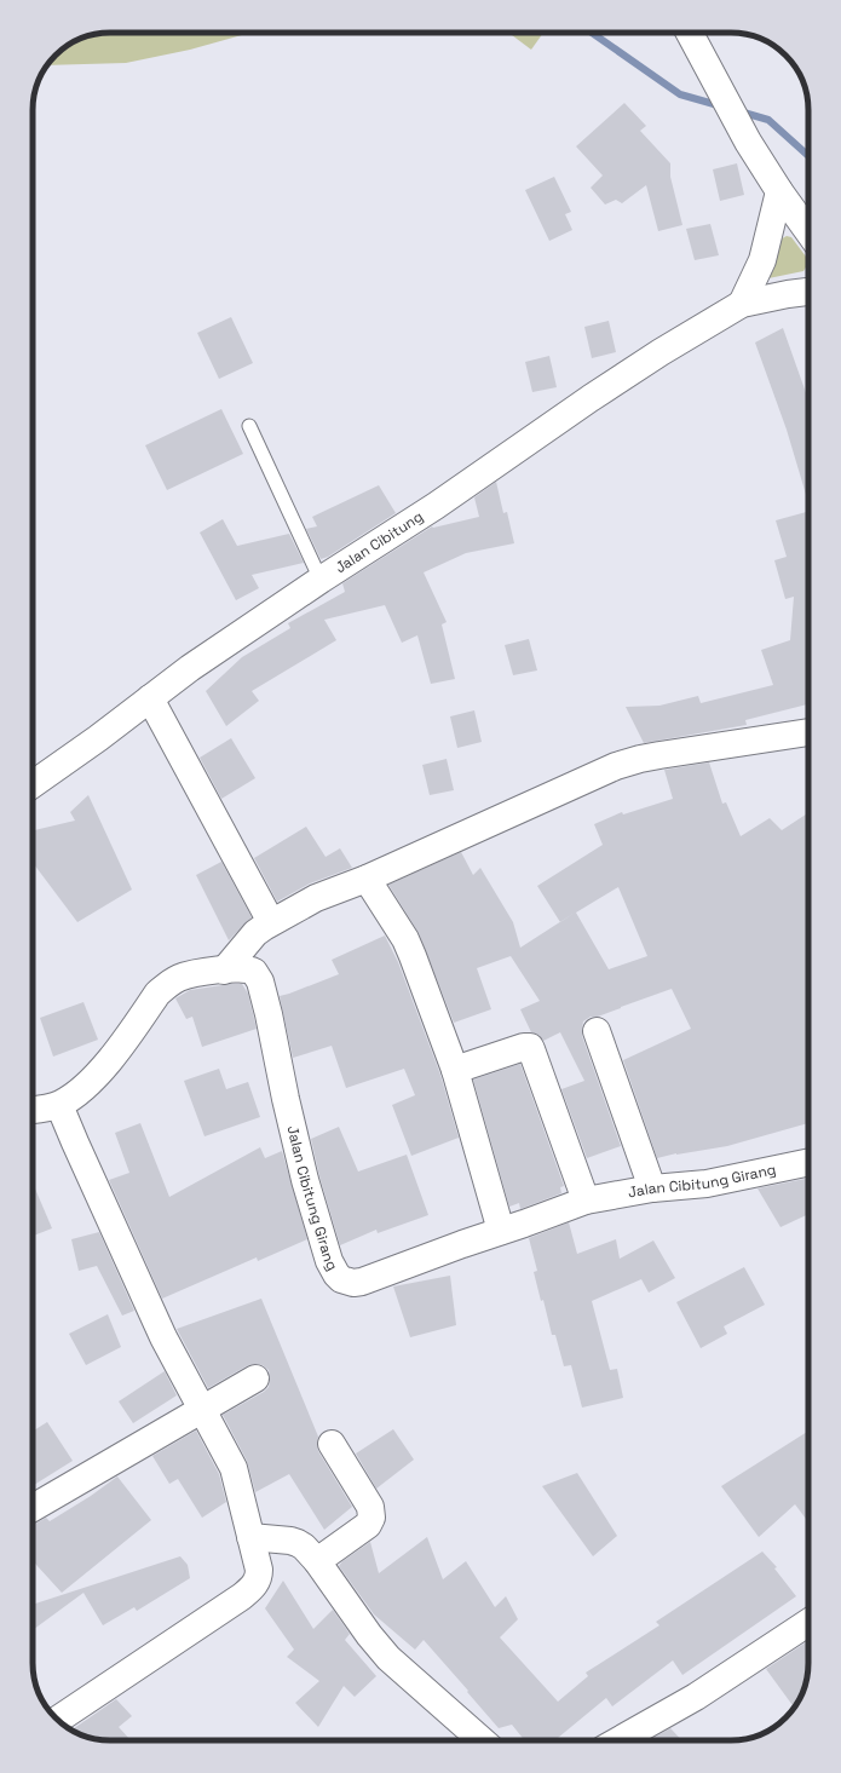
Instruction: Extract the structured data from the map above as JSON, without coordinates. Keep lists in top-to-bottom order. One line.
{"streets":{"street":["Jalan Cibitung","Jalan Cibitung Girang"]}}
